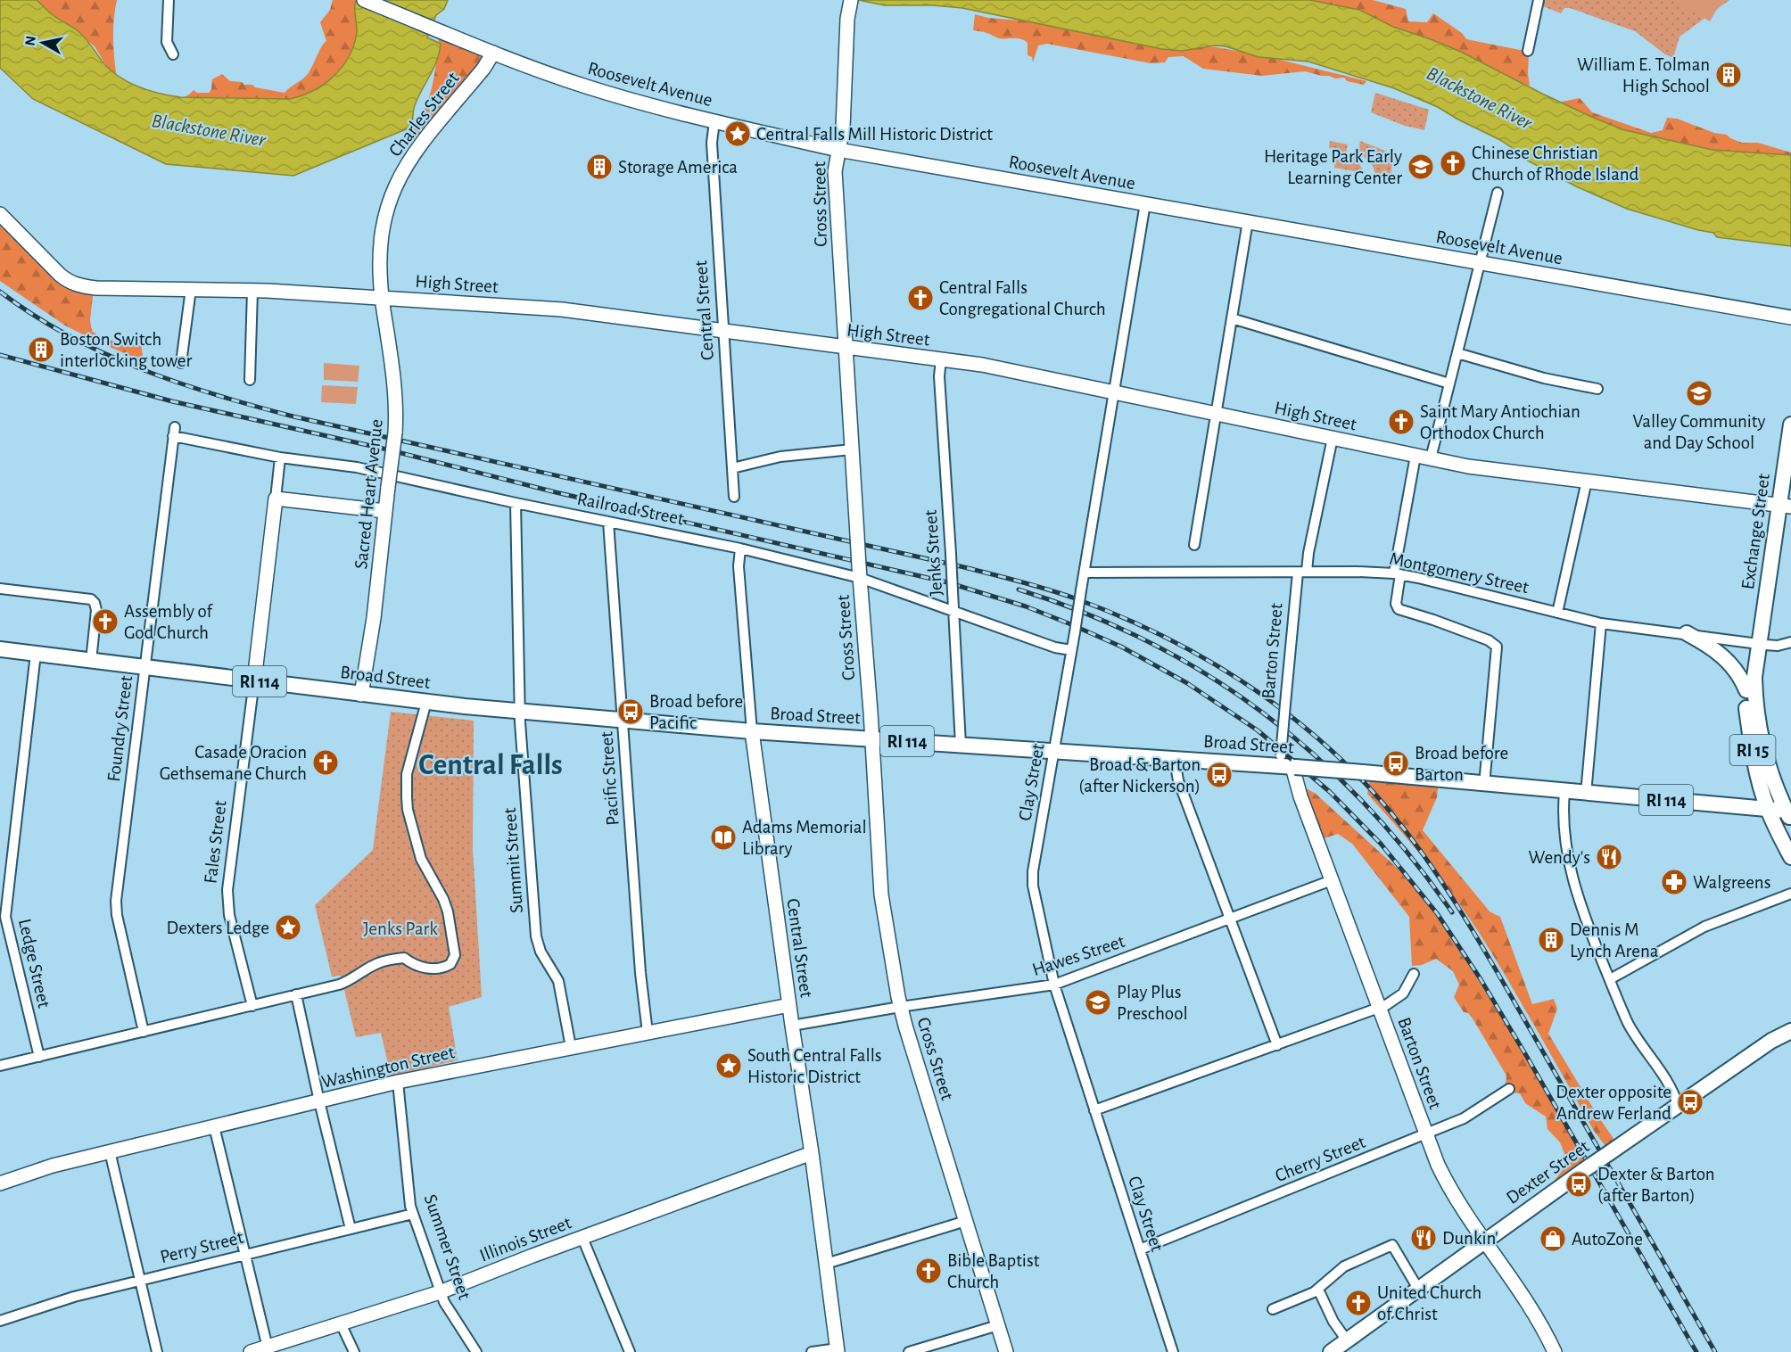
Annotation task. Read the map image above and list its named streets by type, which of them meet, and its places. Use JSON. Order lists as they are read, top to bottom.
{
  "streets": {
    "main road": [
      "Exchange Street",
      "Broad Street",
      "RI 114",
      "RI 15",
      "Dexter Street"
    ],
    "street": [
      "Roosevelt Avenue",
      "Charles Street",
      "Cross Street",
      "High Street",
      "Central Street",
      "Sacred Heart Avenue",
      "Railroad Street",
      "Jenks Street",
      "Montgomery Street",
      "Barton Street",
      "Foundry Street",
      "Pacific Street",
      "Clay Street",
      "Fales Street",
      "Summit Street",
      "Hawes Street",
      "Ledge Street",
      "Washington Street",
      "Cherry Street",
      "Illinois Street",
      "Perry Street",
      "Summer Street"
    ]
  },
  "crossings": [
    ["Roosevelt Avenue", "Charles Street"],
    ["Roosevelt Avenue", "Cross Street"],
    ["Roosevelt Avenue", "Central Street"],
    ["Roosevelt Avenue", "Clay Street"],
    ["Charles Street", "High Street"],
    ["Charles Street", "Sacred Heart Avenue"],
    ["Cross Street", "High Street"],
    ["Cross Street", "Railroad Street"],
    ["Cross Street", "Broad Street"],
    ["Cross Street", "Hawes Street"],
    ["High Street", "Central Street"],
    ["High Street", "Sacred Heart Avenue"],
    ["High Street", "Exchange Street"],
    ["High Street", "Jenks Street"],
    ["High Street", "Barton Street"],
    ["High Street", "Clay Street"],
    ["Central Street", "Railroad Street"],
    ["Central Street", "Broad Street"],
    ["Central Street", "Hawes Street"],
    ["Central Street", "Washington Street"],
    ["Central Street", "Illinois Street"],
    ["Sacred Heart Avenue", "Broad Street"],
    ["Railroad Street", "Jenks Street"],
    ["Railroad Street", "Foundry Street"],
    ["Railroad Street", "Pacific Street"],
    ["Railroad Street", "Clay Street"],
    ["Railroad Street", "Fales Street"],
    ["Railroad Street", "Summit Street"],
    ["Exchange Street", "Montgomery Street"],
    ["Exchange Street", "Broad Street"],
    ["Exchange Street", "RI 15"],
    ["Jenks Street", "Broad Street"],
    ["Montgomery Street", "Barton Street"],
    ["Montgomery Street", "Clay Street"],
    ["Barton Street", "Broad Street"],
    ["Barton Street", "Hawes Street"],
    ["Barton Street", "Cherry Street"],
    ["Barton Street", "Dexter Street"],
    ["Broad Street", "Foundry Street"],
    ["Broad Street", "RI 15"],
    ["Broad Street", "Pacific Street"],
    ["Broad Street", "Clay Street"],
    ["Broad Street", "Fales Street"],
    ["Broad Street", "Summit Street"],
    ["Broad Street", "Ledge Street"],
    ["Pacific Street", "Washington Street"],
    ["Clay Street", "Hawes Street"],
    ["Clay Street", "Cherry Street"],
    ["Summit Street", "Washington Street"],
    ["Washington Street", "Summer Street"],
    ["Illinois Street", "Summer Street"],
    ["Perry Street", "Summer Street"]
  ],
  "districts": ["Central Falls"],
  "water": ["Blackstone River"],
  "parks": ["Jenks Park"],
  "places": {
    "building": [
      "William E. Tolman High School",
      "Storage America",
      "Boston Switch interlocking tower",
      "Dennis M Lynch Arena"
    ],
    "place": ["Central Falls Mill Historic District", "Dexters Ledge", "South Central Falls Historic District"],
    "church": [
      "Chinese Christian Church of Rhode Island",
      "Central Falls Congregational Church",
      "Saint Mary Antiochian Orthodox Church",
      "Assembly of God Church",
      "Casade Oracion Gethsemane Church",
      "Bible Baptist Church",
      "United Church of Christ"
    ],
    "school or university": ["Heritage Park Early Learning Center", "Valley Community and Day School", "Play Plus Preschool"],
    "bus stop": [
      "Broad before Pacific",
      "Broad before Barton",
      "Broad & Barton (after Nickerson)",
      "Dexter opposite Andrew Ferland",
      "Dexter & Barton (after Barton)"
    ],
    "library": ["Adams Memorial Library"],
    "restaurant": ["Wendy's", "Dunkin'"],
    "pharmacy": ["Walgreens"],
    "shop": ["AutoZone"]
  },
  "north": "left"
}
